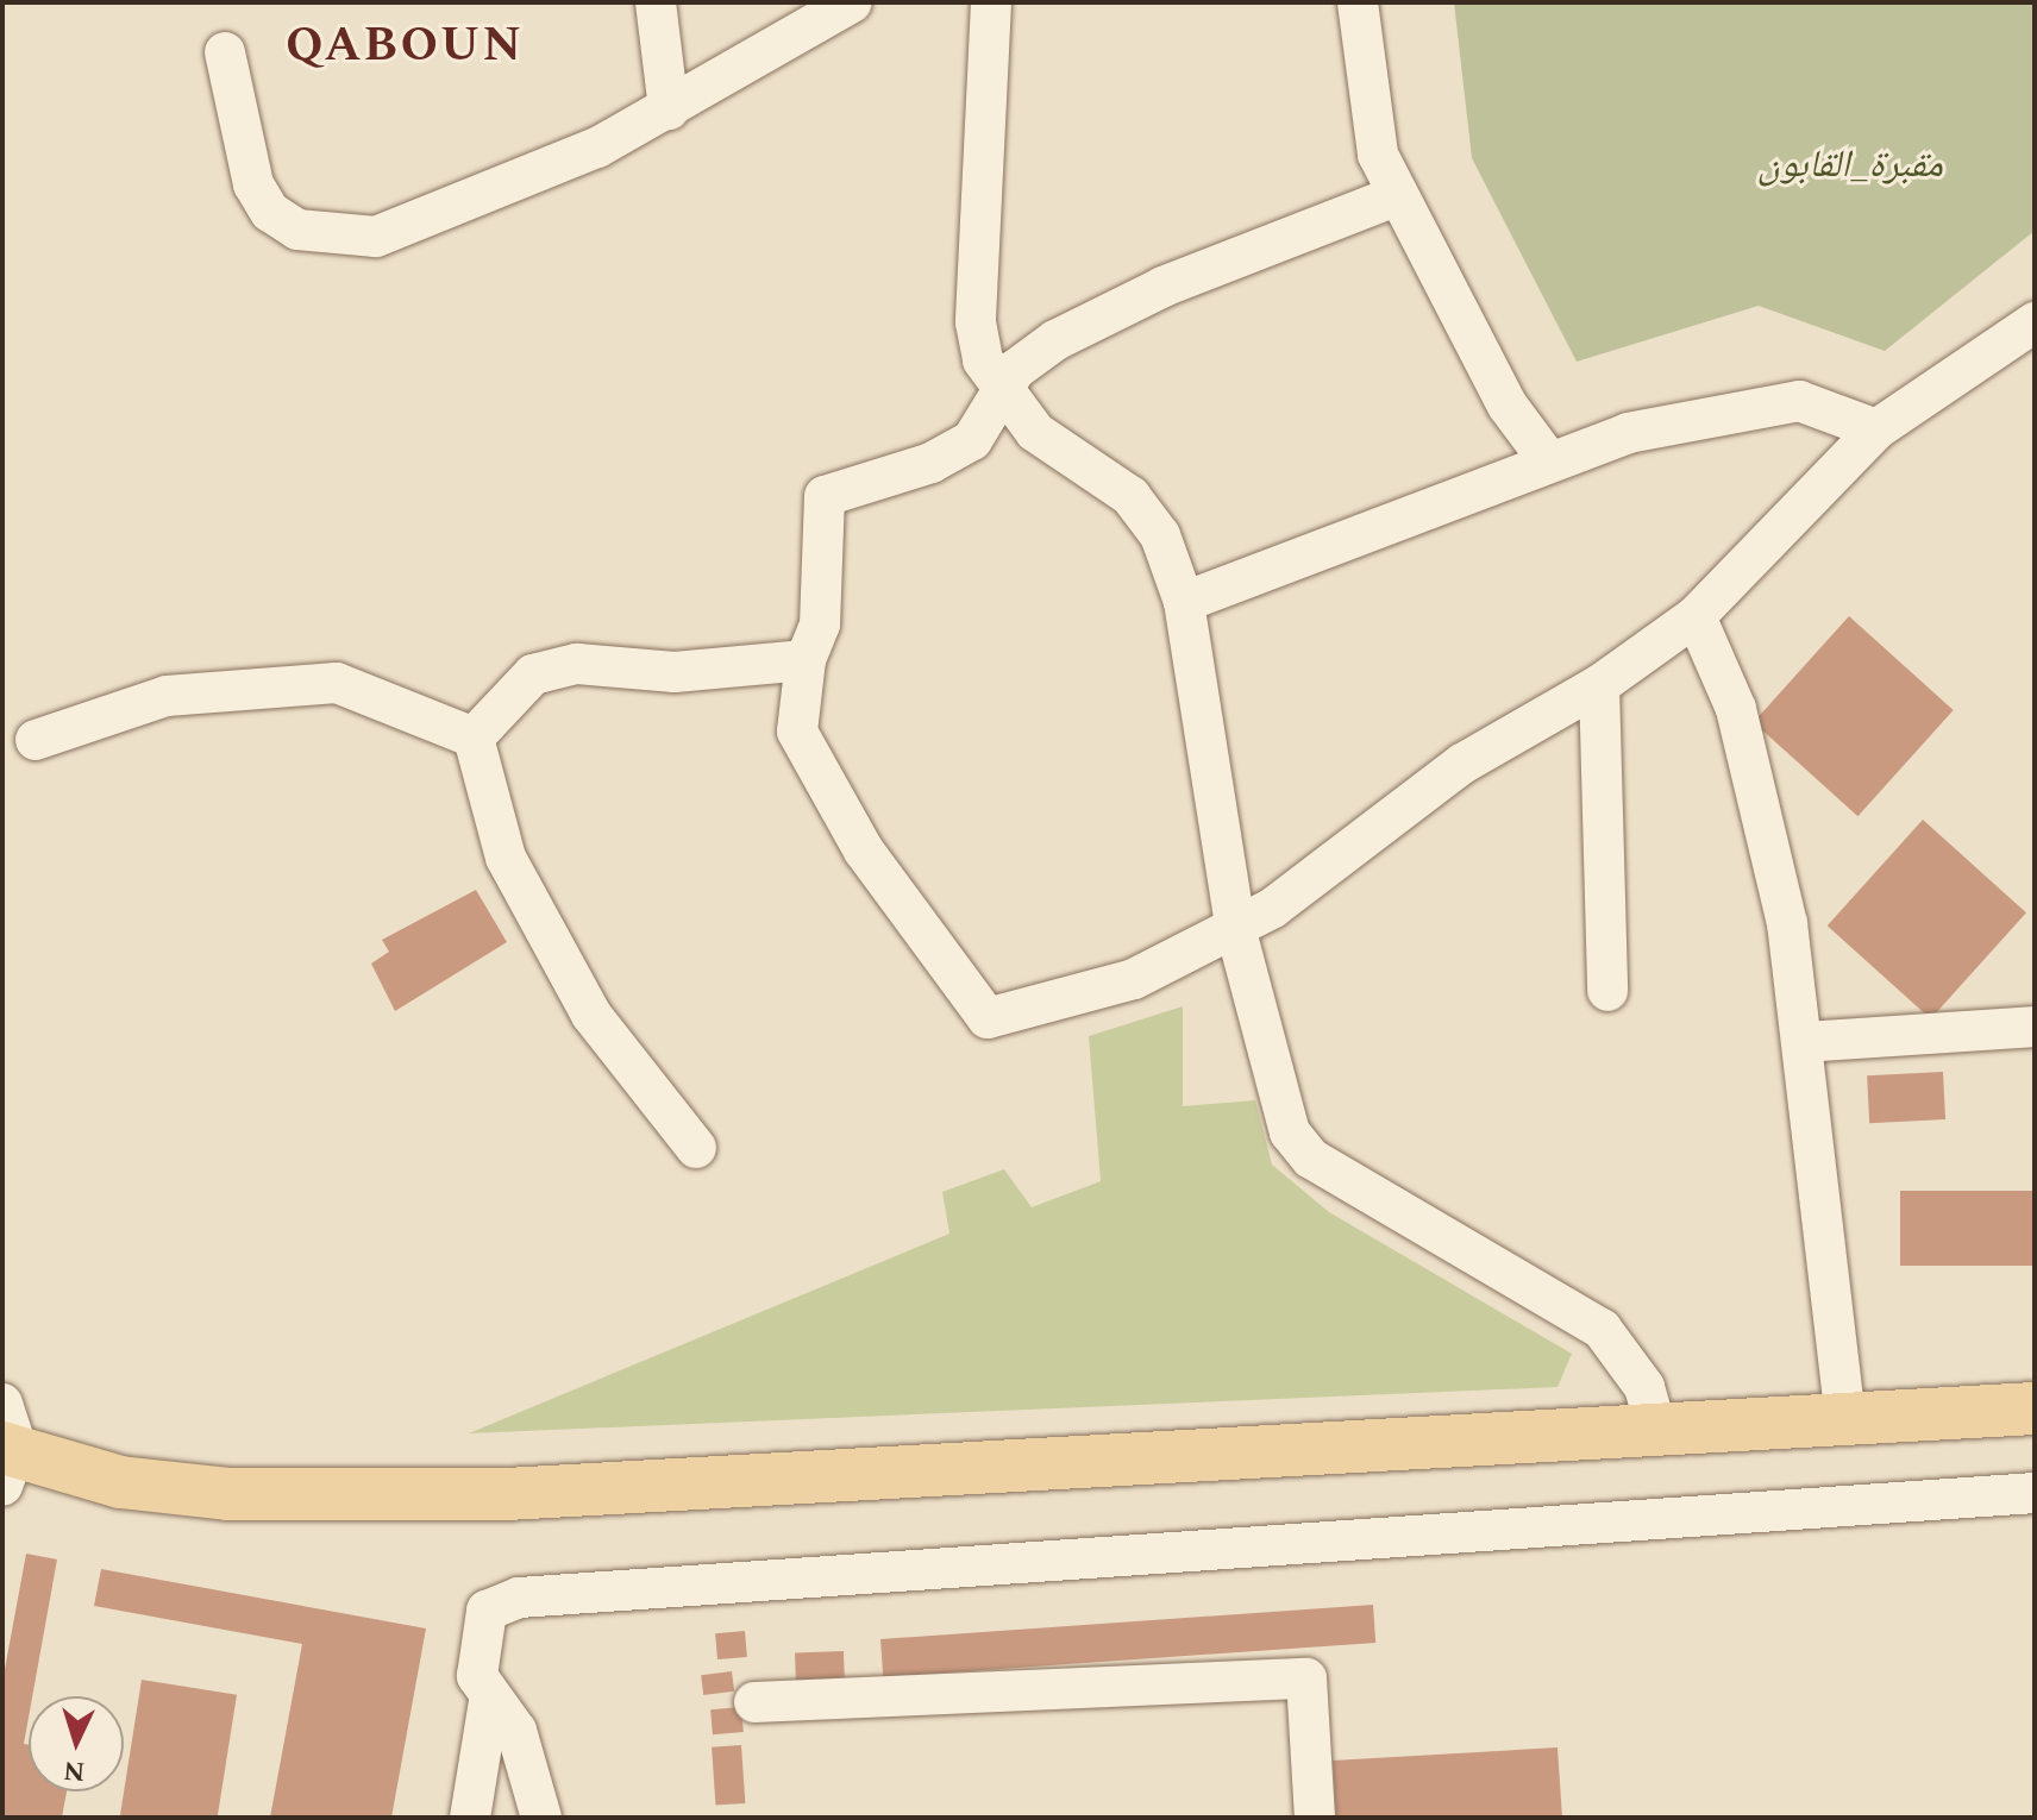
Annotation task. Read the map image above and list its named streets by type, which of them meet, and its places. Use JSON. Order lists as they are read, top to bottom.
{
  "districts": ["QABOUN"],
  "parks": ["مقبرة_القابون"],
  "north": "bottom"
}
